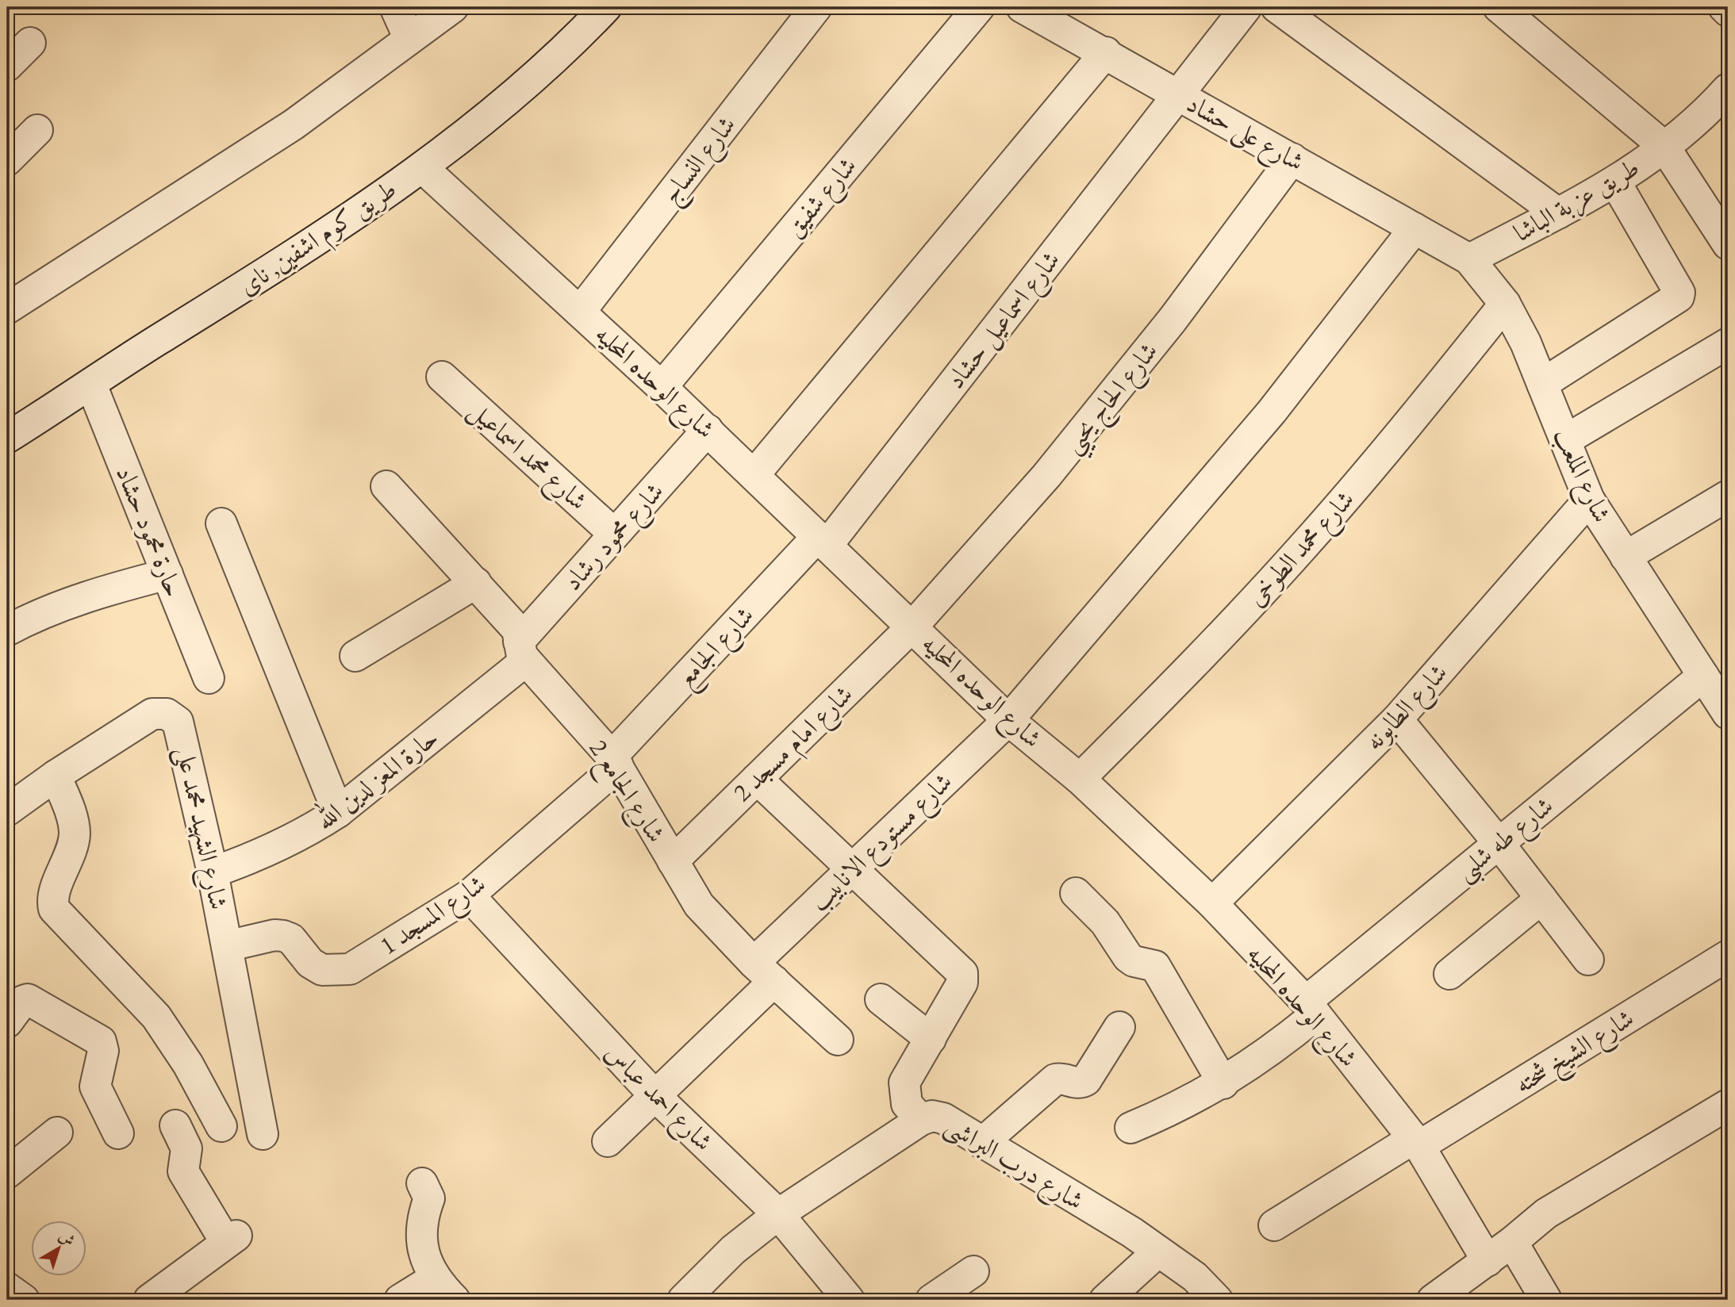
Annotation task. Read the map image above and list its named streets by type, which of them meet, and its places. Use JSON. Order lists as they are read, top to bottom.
{
  "streets": {
    "street": [
      "شارع على حشاد",
      "شارع النساج",
      "شارع شفيق",
      "طريق عزبة الباشا",
      "طريق كوم اشفين, ناى",
      "شارع اسماعيل حشاد",
      "شارع الوحده المحليه",
      "شارع الحاج يحيي",
      "شارع محمد اسماعيل",
      "شارع الملعب",
      "حارة محمود حشاد",
      "شارع محمود رشاد",
      "شارع محمد الطوخى",
      "شارع الجامع",
      "شارع الطابونه",
      "شارع امام مسجد 2",
      "حارة المعز لدين الله",
      "شارع الجامع 2",
      "شارع الشهيد محمد على",
      "شارع طه شلبى",
      "شارع مستودع الانابيب",
      "شارع المسجد 1",
      "شارع الشيخ شحته",
      "شارع احمد عباس",
      "شارع درب البراشى"
    ]
  },
  "crossings": [
    ["شارع على حشاد", "طريق عزبة الباشا"],
    ["شارع على حشاد", "شارع اسماعيل حشاد"],
    ["شارع على حشاد", "شارع الحاج يحيي"],
    ["شارع على حشاد", "شارع الملعب"],
    ["شارع على حشاد", "شارع مستودع الانابيب"],
    ["شارع النساج", "شارع الوحده المحليه"],
    ["شارع شفيق", "شارع الوحده المحليه"],
    ["طريق عزبة الباشا", "شارع الملعب"],
    ["طريق كوم اشفين, ناى", "شارع الوحده المحليه"],
    ["طريق كوم اشفين, ناى", "حارة محمود حشاد"],
    ["شارع اسماعيل حشاد", "شارع الوحده المحليه"],
    ["شارع اسماعيل حشاد", "شارع الجامع"],
    ["شارع الوحده المحليه", "شارع الحاج يحيي"],
    ["شارع الوحده المحليه", "شارع محمود رشاد"],
    ["شارع الوحده المحليه", "شارع محمد الطوخى"],
    ["شارع الوحده المحليه", "شارع الجامع"],
    ["شارع الوحده المحليه", "شارع الطابونه"],
    ["شارع الوحده المحليه", "شارع امام مسجد 2"],
    ["شارع الوحده المحليه", "شارع طه شلبى"],
    ["شارع الوحده المحليه", "شارع مستودع الانابيب"],
    ["شارع الوحده المحليه", "شارع الشيخ شحته"],
    ["شارع الحاج يحيي", "شارع امام مسجد 2"],
    ["شارع محمد اسماعيل", "شارع محمود رشاد"],
    ["شارع الملعب", "شارع محمد الطوخى"],
    ["شارع الملعب", "شارع الطابونه"],
    ["شارع الملعب", "شارع طه شلبى"],
    ["شارع محمود رشاد", "حارة المعز لدين الله"],
    ["شارع محمود رشاد", "شارع الجامع 2"],
    ["شارع الجامع", "شارع الجامع 2"],
    ["شارع الجامع", "شارع المسجد 1"],
    ["شارع امام مسجد 2", "شارع الجامع 2"],
    ["حارة المعز لدين الله", "شارع الجامع 2"],
    ["حارة المعز لدين الله", "شارع الشهيد محمد على"],
    ["شارع الجامع 2", "شارع مستودع الانابيب"],
    ["شارع الجامع 2", "شارع المسجد 1"],
    ["شارع الشهيد محمد على", "شارع المسجد 1"],
    ["شارع المسجد 1", "شارع احمد عباس"],
    ["شارع احمد عباس", "شارع درب البراشى"]
  ],
  "north": "top right"
}
